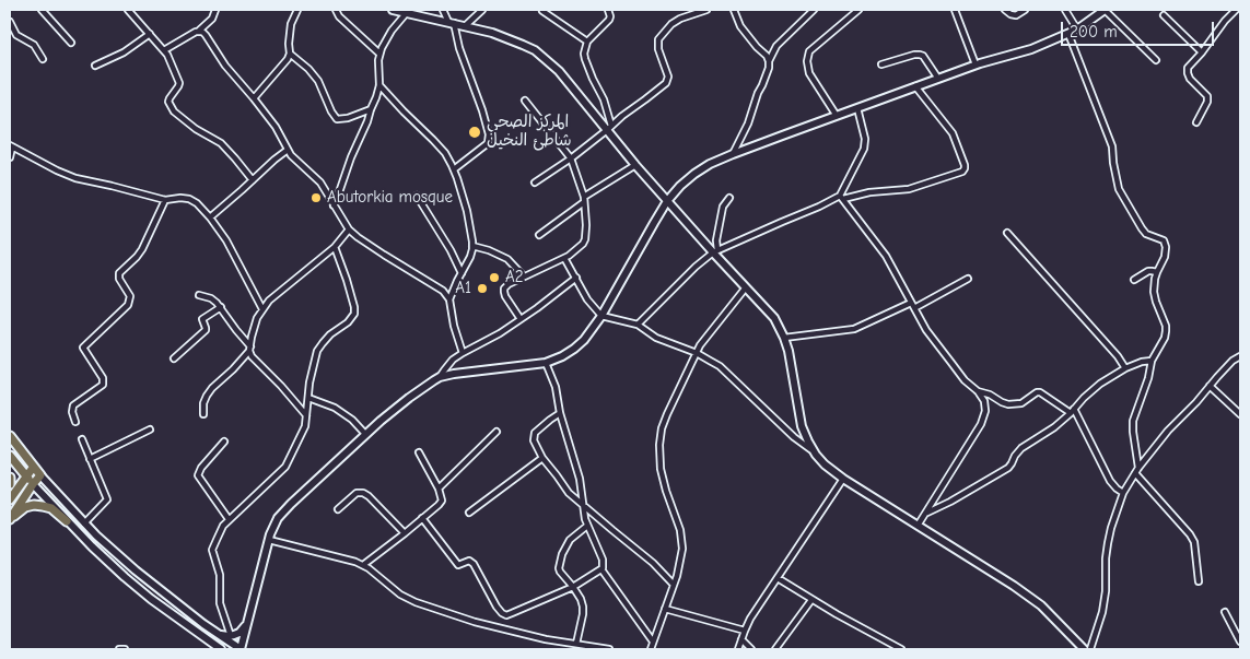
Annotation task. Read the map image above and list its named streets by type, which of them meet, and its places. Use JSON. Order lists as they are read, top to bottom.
{
  "places": [
    "المركز الصحي شاطئ النخيل",
    "Abutorkia mosque",
    "A2",
    "A1"
  ],
  "scale_bar": "200 m"
}
